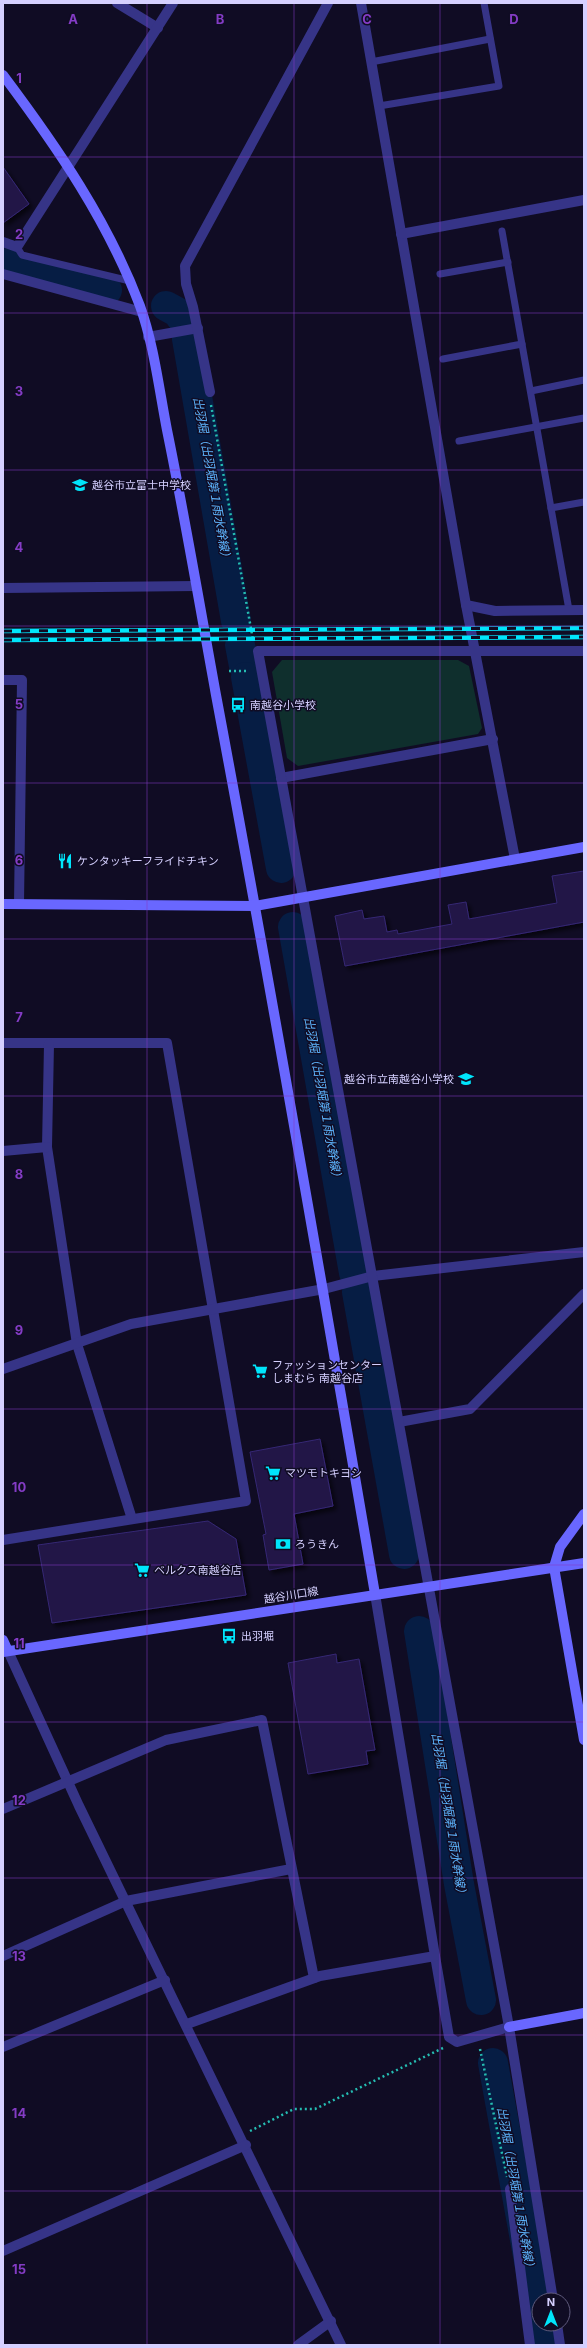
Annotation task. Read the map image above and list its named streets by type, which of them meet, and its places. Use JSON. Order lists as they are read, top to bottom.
{
  "streets": {
    "street": ["越谷川口線"]
  },
  "water": ["出羽堀（出羽堀第１雨水幹線）"],
  "places": {
    "school or university": ["越谷市立富士中学校", "越谷市立南越谷小学校"],
    "bus stop": ["南越谷小学校", "出羽堀"],
    "restaurant": ["ケンタッキーフライドチキン"],
    "supermarket": ["ファッションセンター しまむら 南越谷店", "マツモトキヨシ", "ベルクス南越谷店"],
    "bank": ["ろうきん"]
  },
  "north": "top",
  "grid": {
    "columns": [
      "A",
      "B",
      "C",
      "D"
    ],
    "rows": [
      "1",
      "2",
      "3",
      "4",
      "5",
      "6",
      "7",
      "8",
      "9",
      "10",
      "11",
      "12",
      "13",
      "14",
      "15"
    ]
  }
}
